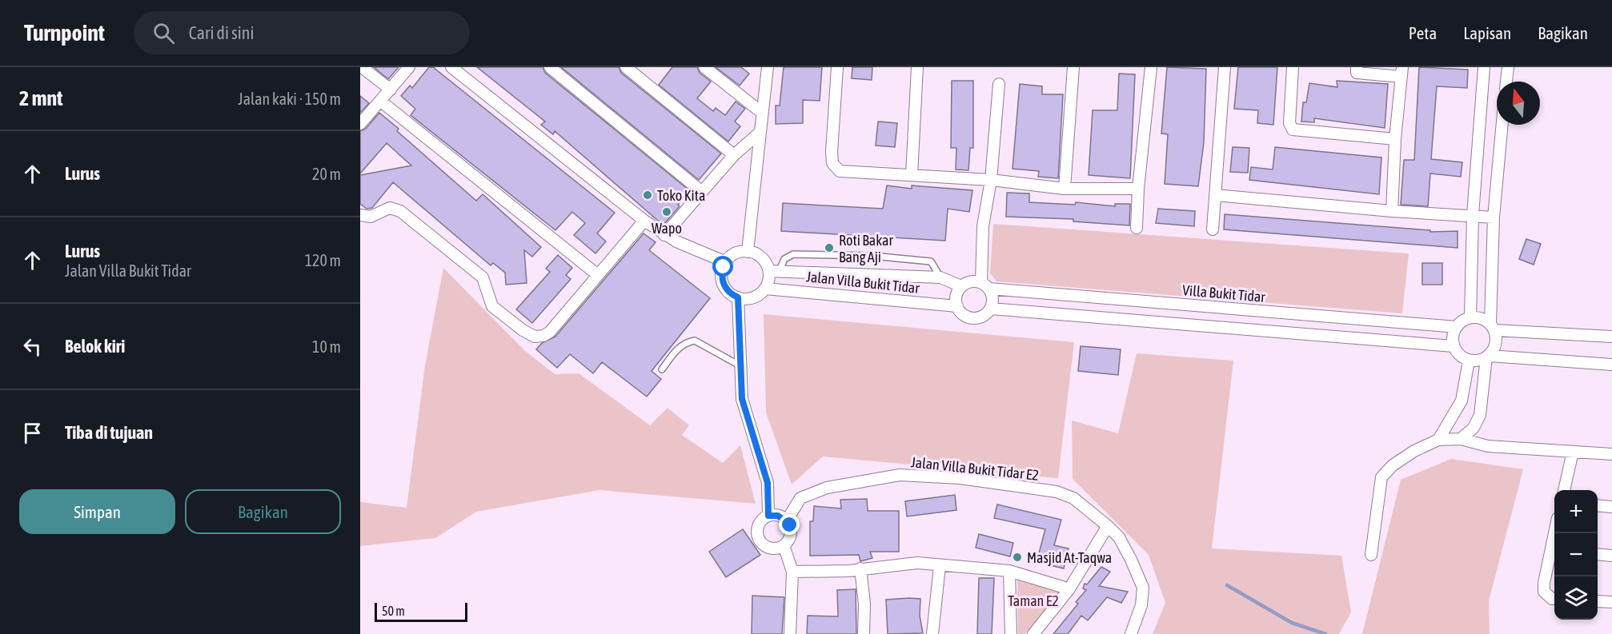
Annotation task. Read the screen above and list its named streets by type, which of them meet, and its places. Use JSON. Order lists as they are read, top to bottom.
{
  "streets": {
    "street": ["Jalan Villa Bukit Tidar", "Villa Bukit Tidar", "Jalan Villa Bukit Tidar E2"]
  },
  "crossings": [
    ["Jalan Villa Bukit Tidar", "Villa Bukit Tidar"]
  ],
  "parks": ["Taman E2"],
  "places": [
    "Toko Kita",
    "Wapo",
    "Roti Bakar Bang Aji",
    "Masjid At-Taqwa"
  ],
  "scale_bar": "50 m",
  "north": "top",
  "page": {
    "header": "Turnpoint",
    "search": "Cari di sini",
    "nav": ["Peta", "Lapisan", "Bagikan"],
    "heading": ["2 mnt", "Jalan kaki · 150 m"],
    "list": [
      ["Lurus", "20 m"],
      ["Lurus", "Jalan Villa Bukit Tidar", "120 m"],
      ["Belok kiri", "10 m"],
      "Tiba di tujuan"
    ],
    "buttons": ["Simpan", "Bagikan"],
    "map_buttons": ["+", "−"],
    "scale": "50 m"
  }
}
